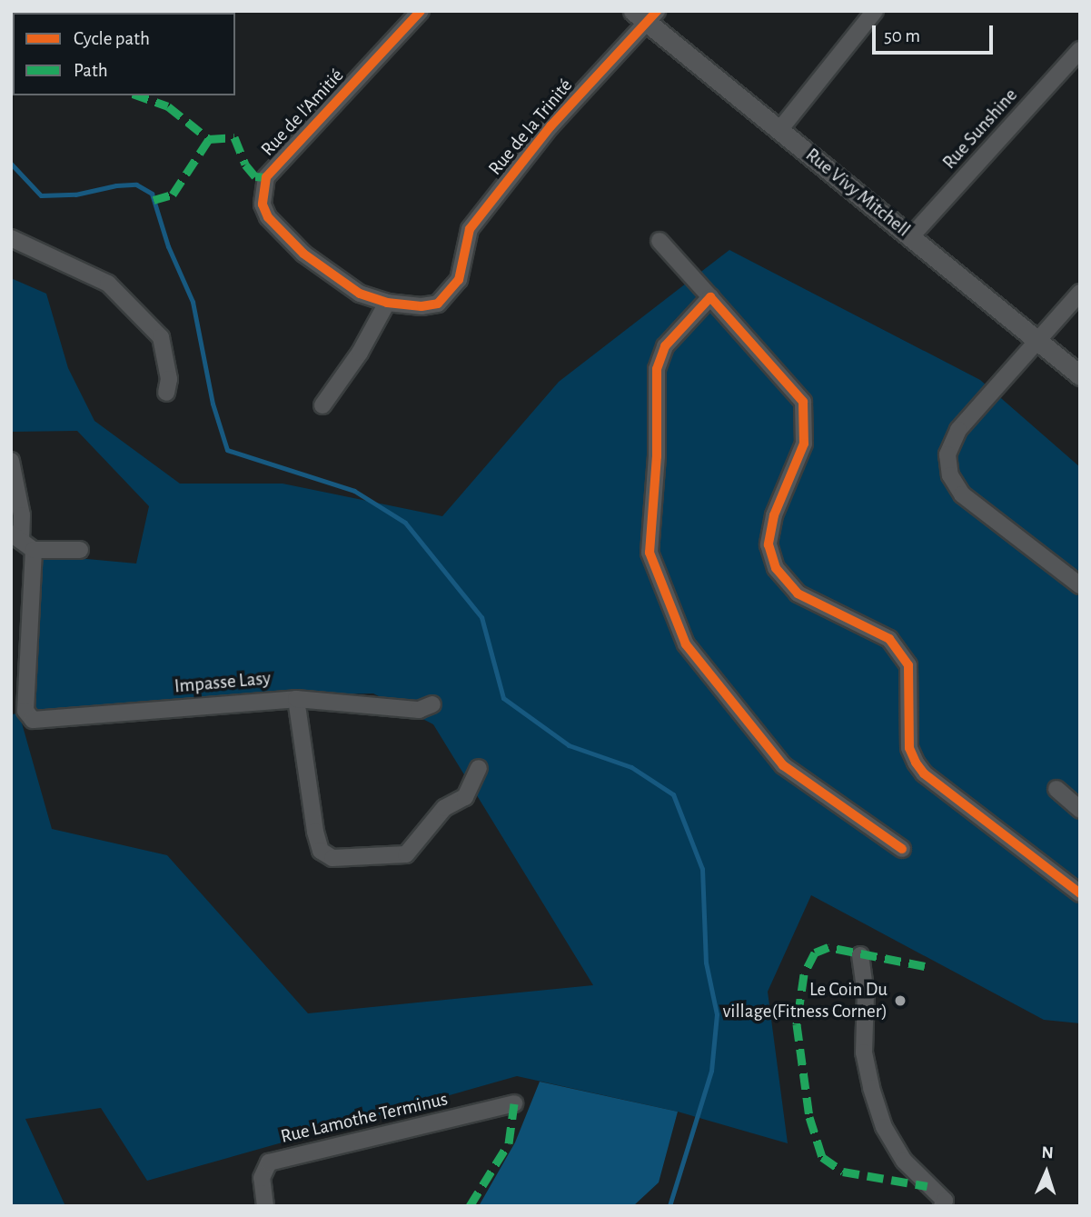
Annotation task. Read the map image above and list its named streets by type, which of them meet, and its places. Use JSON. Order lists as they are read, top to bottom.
{
  "streets": {
    "street": [
      "Rue de l'Amitié",
      "Rue de la Trinité",
      "Rue Sunshine",
      "Rue Vivy Mitchell",
      "Impasse Lasy",
      "Rue Lamothe Terminus"
    ]
  },
  "crossings": [
    ["Rue de l'Amitié", "Rue de la Trinité"],
    ["Rue de la Trinité", "Rue Vivy Mitchell"],
    ["Rue Sunshine", "Rue Vivy Mitchell"]
  ],
  "places": ["Le Coin Du village(Fitness Corner)"],
  "legend": ["Cycle path", "Path"],
  "scale_bar": "50 m",
  "north": "top"
}
